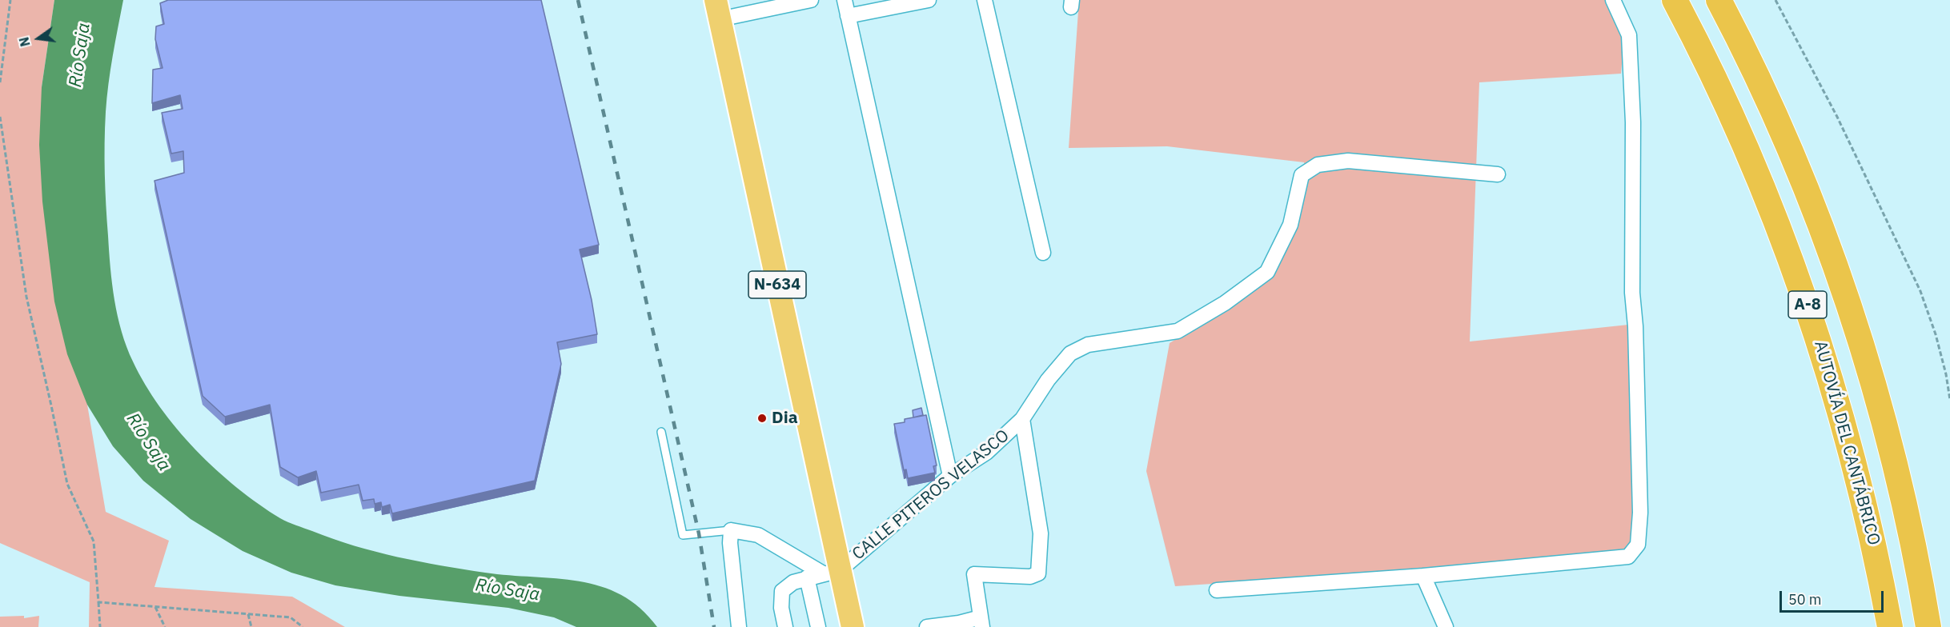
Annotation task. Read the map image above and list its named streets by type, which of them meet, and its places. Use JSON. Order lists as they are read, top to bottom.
{
  "streets": {
    "highway": ["N-634", "A-8", "AUTOVÍA DEL CANTÁBRICO"],
    "street": ["CALLE PITEROS VELASCO"]
  },
  "crossings": [
    ["N-634", "CALLE PITEROS VELASCO"]
  ],
  "water": ["Río Saja"],
  "places": ["Dia"],
  "scale_bar": "50 m",
  "north": "left"
}
